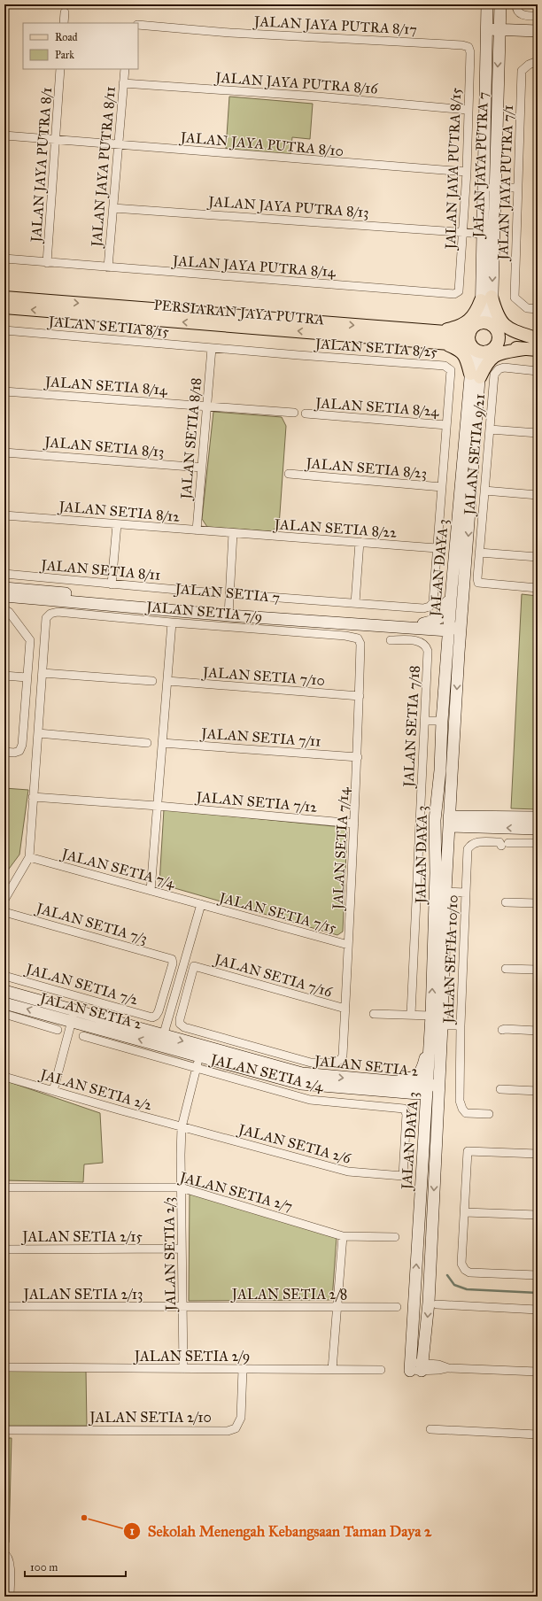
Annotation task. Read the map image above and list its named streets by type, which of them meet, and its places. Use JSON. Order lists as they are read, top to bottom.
{
  "streets": {
    "main road": ["PERSIARAN JAYA PUTRA"],
    "street": [
      "JALAN JAYA PUTRA 8/17",
      "JALAN JAYA PUTRA 8/16",
      "JALAN JAYA PUTRA 8/10",
      "JALAN JAYA PUTRA 8/1",
      "JALAN JAYA PUTRA 7",
      "JALAN JAYA PUTRA 8/11",
      "JALAN JAYA PUTRA 8/15",
      "JALAN JAYA PUTRA 7/1",
      "JALAN JAYA PUTRA 8/13",
      "JALAN JAYA PUTRA 8/14",
      "JALAN SETIA 8/15",
      "JALAN SETIA 8/25",
      "JALAN SETIA 8/14",
      "JALAN SETIA 8/24",
      "JALAN SETIA 8/18",
      "JALAN SETIA 8/13",
      "JALAN SETIA 9/21",
      "JALAN SETIA 8/23",
      "JALAN SETIA 8/12",
      "JALAN SETIA 8/22",
      "JALAN DAYA 3",
      "JALAN SETIA 8/11",
      "JALAN SETIA 7",
      "JALAN SETIA 7/9",
      "JALAN SETIA 7/10",
      "JALAN SETIA 7/18",
      "JALAN SETIA 7/11",
      "JALAN SETIA 7/12",
      "JALAN SETIA 7/14",
      "JALAN SETIA 7/4",
      "JALAN SETIA 7/15",
      "JALAN SETIA 7/3",
      "JALAN SETIA 10/10",
      "JALAN SETIA 7/16",
      "JALAN SETIA 7/2",
      "JALAN SETIA 2",
      "JALAN SETIA 2/4",
      "JALAN SETIA 2/2",
      "JALAN SETIA 2/6",
      "JALAN SETIA 2/7",
      "JALAN SETIA 2/15",
      "JALAN SETIA 2/3",
      "JALAN SETIA 2/13",
      "JALAN SETIA 2/8",
      "JALAN SETIA 2/9",
      "JALAN SETIA 2/10"
    ]
  },
  "crossings": [
    ["JALAN JAYA PUTRA 8/17", "JALAN JAYA PUTRA 8/15"],
    ["JALAN JAYA PUTRA 8/16", "JALAN JAYA PUTRA 8/11"],
    ["JALAN JAYA PUTRA 8/16", "JALAN JAYA PUTRA 8/15"],
    ["JALAN JAYA PUTRA 8/10", "JALAN JAYA PUTRA 8/1"],
    ["JALAN JAYA PUTRA 8/10", "JALAN JAYA PUTRA 8/11"],
    ["JALAN JAYA PUTRA 8/10", "JALAN JAYA PUTRA 8/15"],
    ["JALAN JAYA PUTRA 8/1", "JALAN JAYA PUTRA 8/14"],
    ["JALAN JAYA PUTRA 7", "PERSIARAN JAYA PUTRA"],
    ["JALAN JAYA PUTRA 7", "JALAN DAYA 3"],
    ["JALAN JAYA PUTRA 8/11", "JALAN JAYA PUTRA 8/13"],
    ["JALAN JAYA PUTRA 8/11", "JALAN JAYA PUTRA 8/14"],
    ["JALAN JAYA PUTRA 8/15", "JALAN JAYA PUTRA 8/13"],
    ["JALAN JAYA PUTRA 8/15", "JALAN JAYA PUTRA 8/14"],
    ["PERSIARAN JAYA PUTRA", "JALAN DAYA 3"],
    ["JALAN SETIA 8/15", "JALAN SETIA 8/25"],
    ["JALAN SETIA 8/15", "JALAN SETIA 8/18"],
    ["JALAN SETIA 8/25", "JALAN SETIA 8/24"],
    ["JALAN SETIA 8/14", "JALAN SETIA 8/18"],
    ["JALAN SETIA 8/18", "JALAN SETIA 8/13"],
    ["JALAN SETIA 8/18", "JALAN SETIA 8/12"],
    ["JALAN SETIA 8/12", "JALAN SETIA 8/22"],
    ["JALAN DAYA 3", "JALAN SETIA 7"],
    ["JALAN DAYA 3", "JALAN SETIA 2"],
    ["JALAN SETIA 7/9", "JALAN SETIA 7/14"],
    ["JALAN SETIA 7/10", "JALAN SETIA 7/14"],
    ["JALAN SETIA 7/11", "JALAN SETIA 7/14"],
    ["JALAN SETIA 7/12", "JALAN SETIA 7/14"],
    ["JALAN SETIA 7/14", "JALAN SETIA 7/15"],
    ["JALAN SETIA 7/14", "JALAN SETIA 7/16"],
    ["JALAN SETIA 7/4", "JALAN SETIA 7/15"],
    ["JALAN SETIA 7/3", "JALAN SETIA 7/2"],
    ["JALAN SETIA 2", "JALAN SETIA 2/3"],
    ["JALAN SETIA 2/4", "JALAN SETIA 2/6"],
    ["JALAN SETIA 2/4", "JALAN SETIA 2/3"],
    ["JALAN SETIA 2/2", "JALAN SETIA 2/6"],
    ["JALAN SETIA 2/2", "JALAN SETIA 2/3"],
    ["JALAN SETIA 2/6", "JALAN SETIA 2/3"],
    ["JALAN SETIA 2/7", "JALAN SETIA 2/3"],
    ["JALAN SETIA 2/15", "JALAN SETIA 2/3"],
    ["JALAN SETIA 2/3", "JALAN SETIA 2/13"],
    ["JALAN SETIA 2/3", "JALAN SETIA 2/8"],
    ["JALAN SETIA 2/3", "JALAN SETIA 2/9"],
    ["JALAN SETIA 2/13", "JALAN SETIA 2/8"],
    ["JALAN SETIA 2/9", "JALAN SETIA 2/10"]
  ],
  "places": ["Sekolah Menengah Kebangsaan Taman Daya 2"],
  "legend": ["Road", "Park"],
  "scale_bar": "100 m"
}
